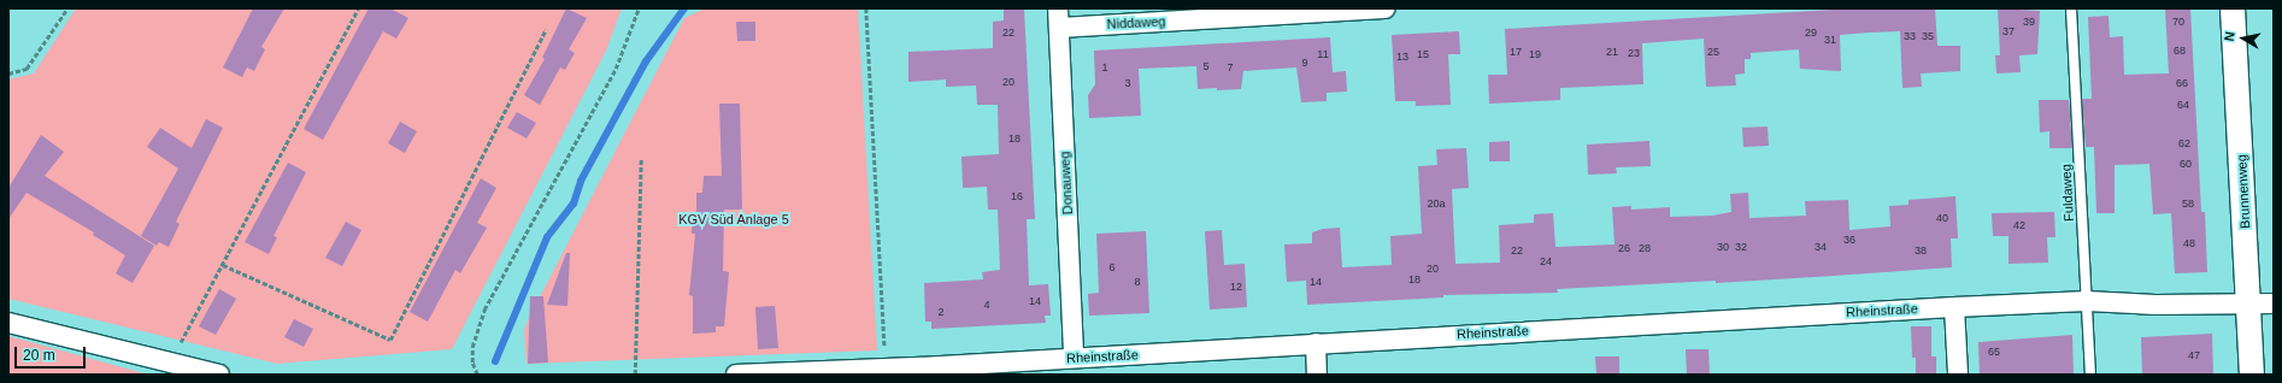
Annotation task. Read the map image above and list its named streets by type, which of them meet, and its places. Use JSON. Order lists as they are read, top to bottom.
{
  "streets": {
    "street": [
      "Niddaweg",
      "Donauweg",
      "Brunnenweg",
      "Rheinstraße"
    ],
    "lane": ["Fuldaweg"]
  },
  "crossings": [
    ["Niddaweg", "Donauweg"],
    ["Donauweg", "Rheinstraße"],
    ["Brunnenweg", "Rheinstraße"],
    ["Fuldaweg", "Rheinstraße"]
  ],
  "parks": ["KGV Süd Anlage 5"],
  "house_numbers": [
    "39",
    "70",
    "37",
    "22",
    "29",
    "33",
    "35",
    "31",
    "68",
    "17",
    "21",
    "25",
    "23",
    "11",
    "15",
    "19",
    "13",
    "9",
    "5",
    "1",
    "7",
    "20",
    "3",
    "66",
    "64",
    "18",
    "62",
    "60",
    "16",
    "20a",
    "58",
    "40",
    "42",
    "36",
    "48",
    "30",
    "32",
    "34",
    "26",
    "28",
    "22",
    "38",
    "24",
    "6",
    "20",
    "18",
    "8",
    "14",
    "12",
    "14",
    "4",
    "2",
    "65",
    "47"
  ],
  "scale_bar": "20 m",
  "north": "left"
}
